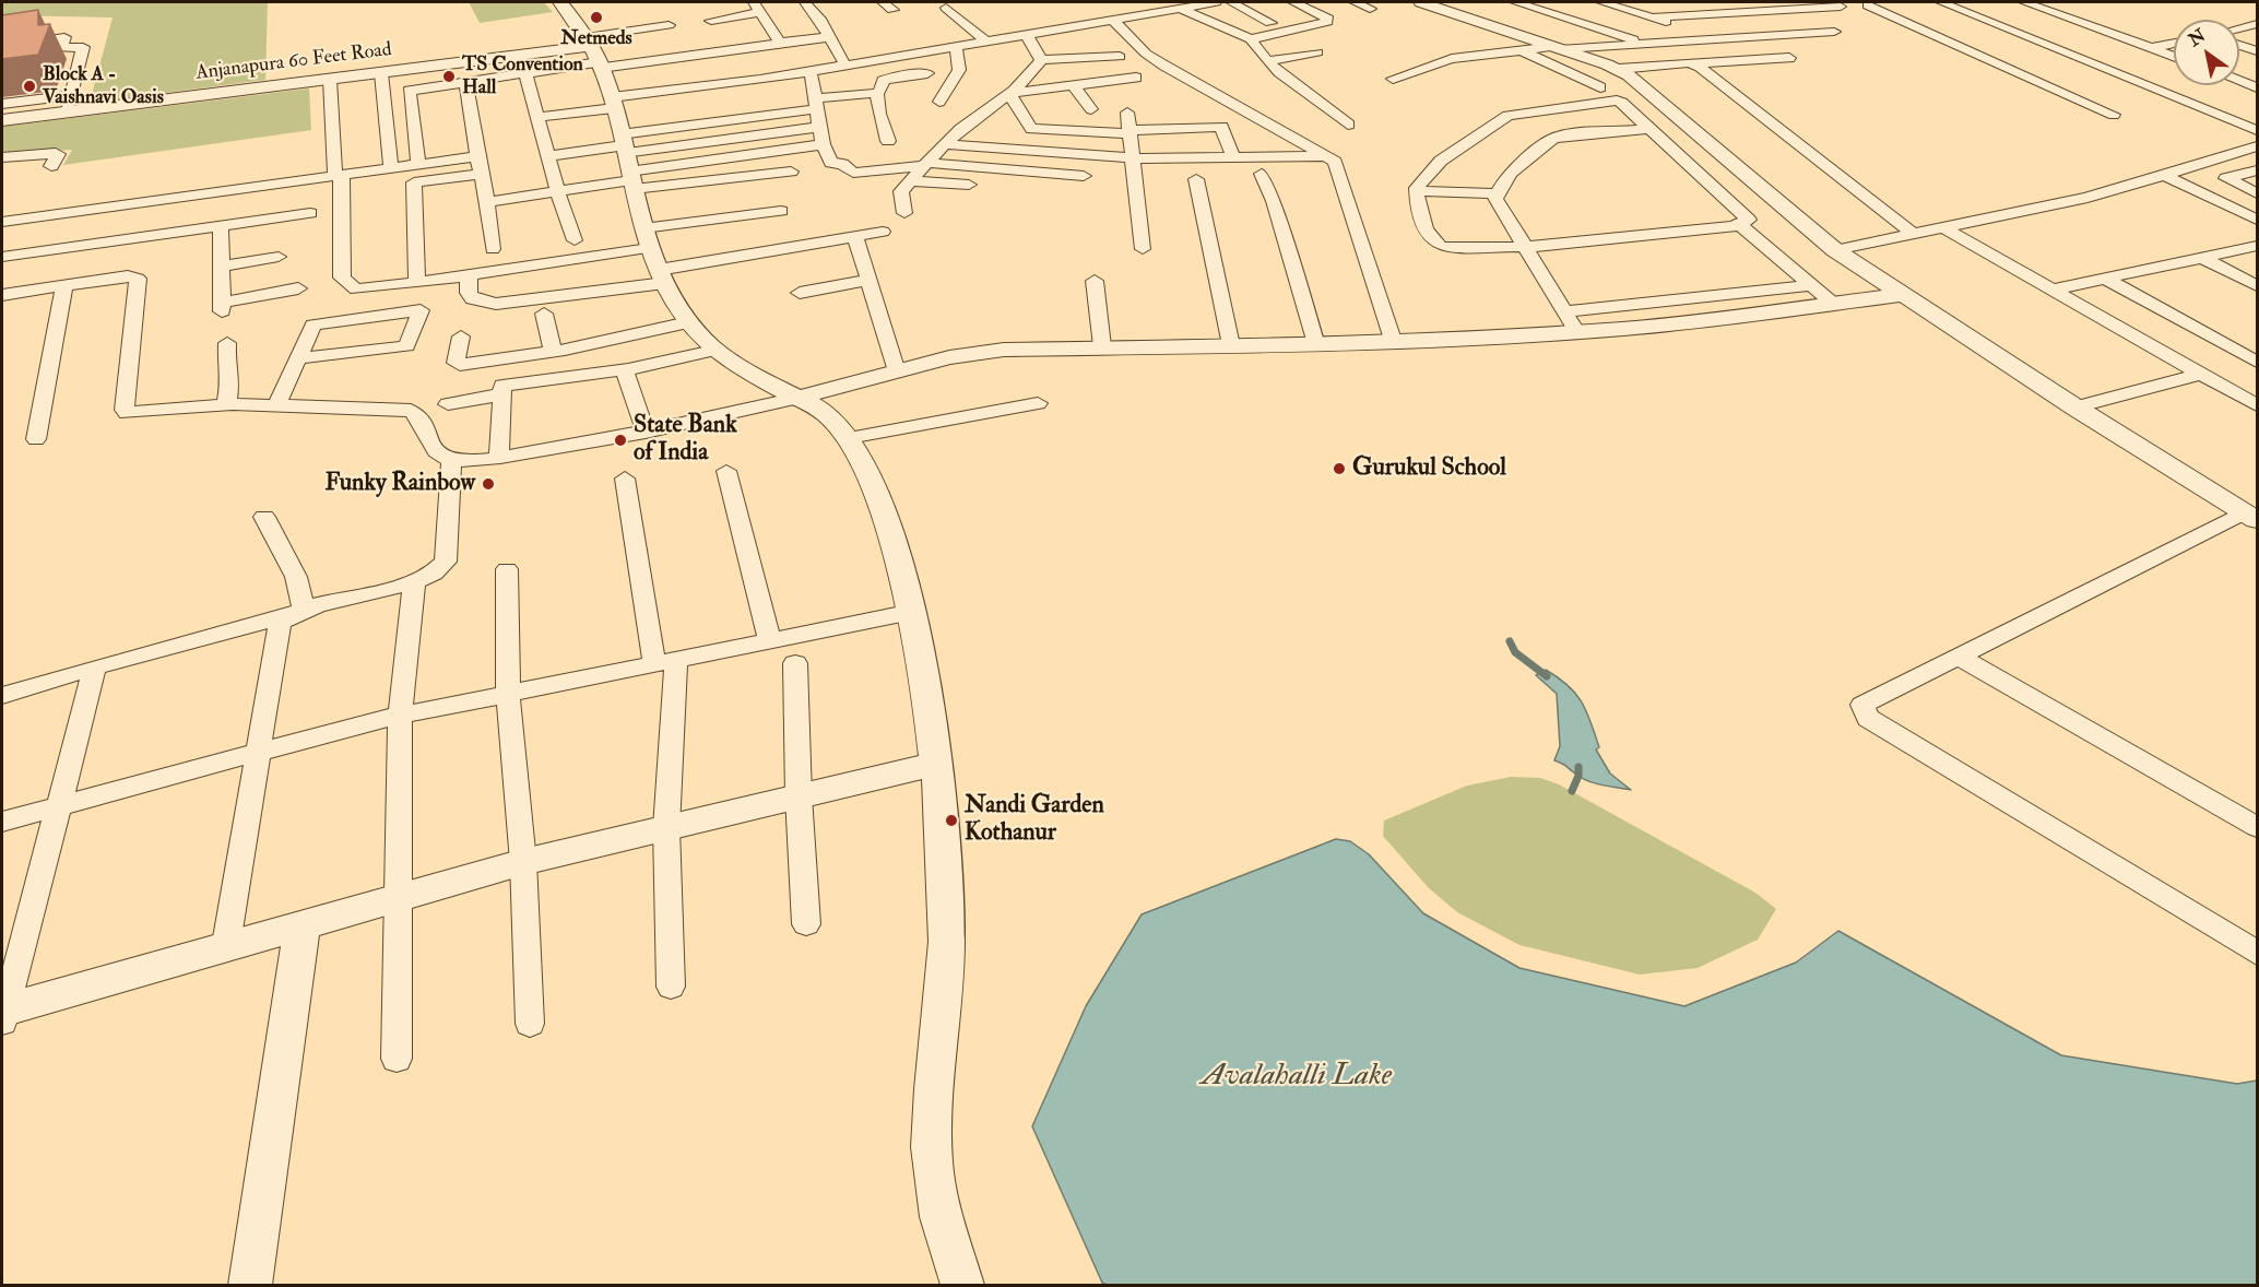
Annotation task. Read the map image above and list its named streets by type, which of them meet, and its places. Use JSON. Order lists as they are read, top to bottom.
{
  "streets": {
    "street": ["Anjanapura 60 Feet Road"]
  },
  "water": ["Avalahalli Lake"],
  "places": [
    "Netmeds",
    "TS Convention Hall",
    "Block A - Vaishnavi Oasis",
    "State Bank of India",
    "Gurukul School",
    "Funky Rainbow",
    "Nandi Garden Kothanur"
  ],
  "north": "top left"
}
